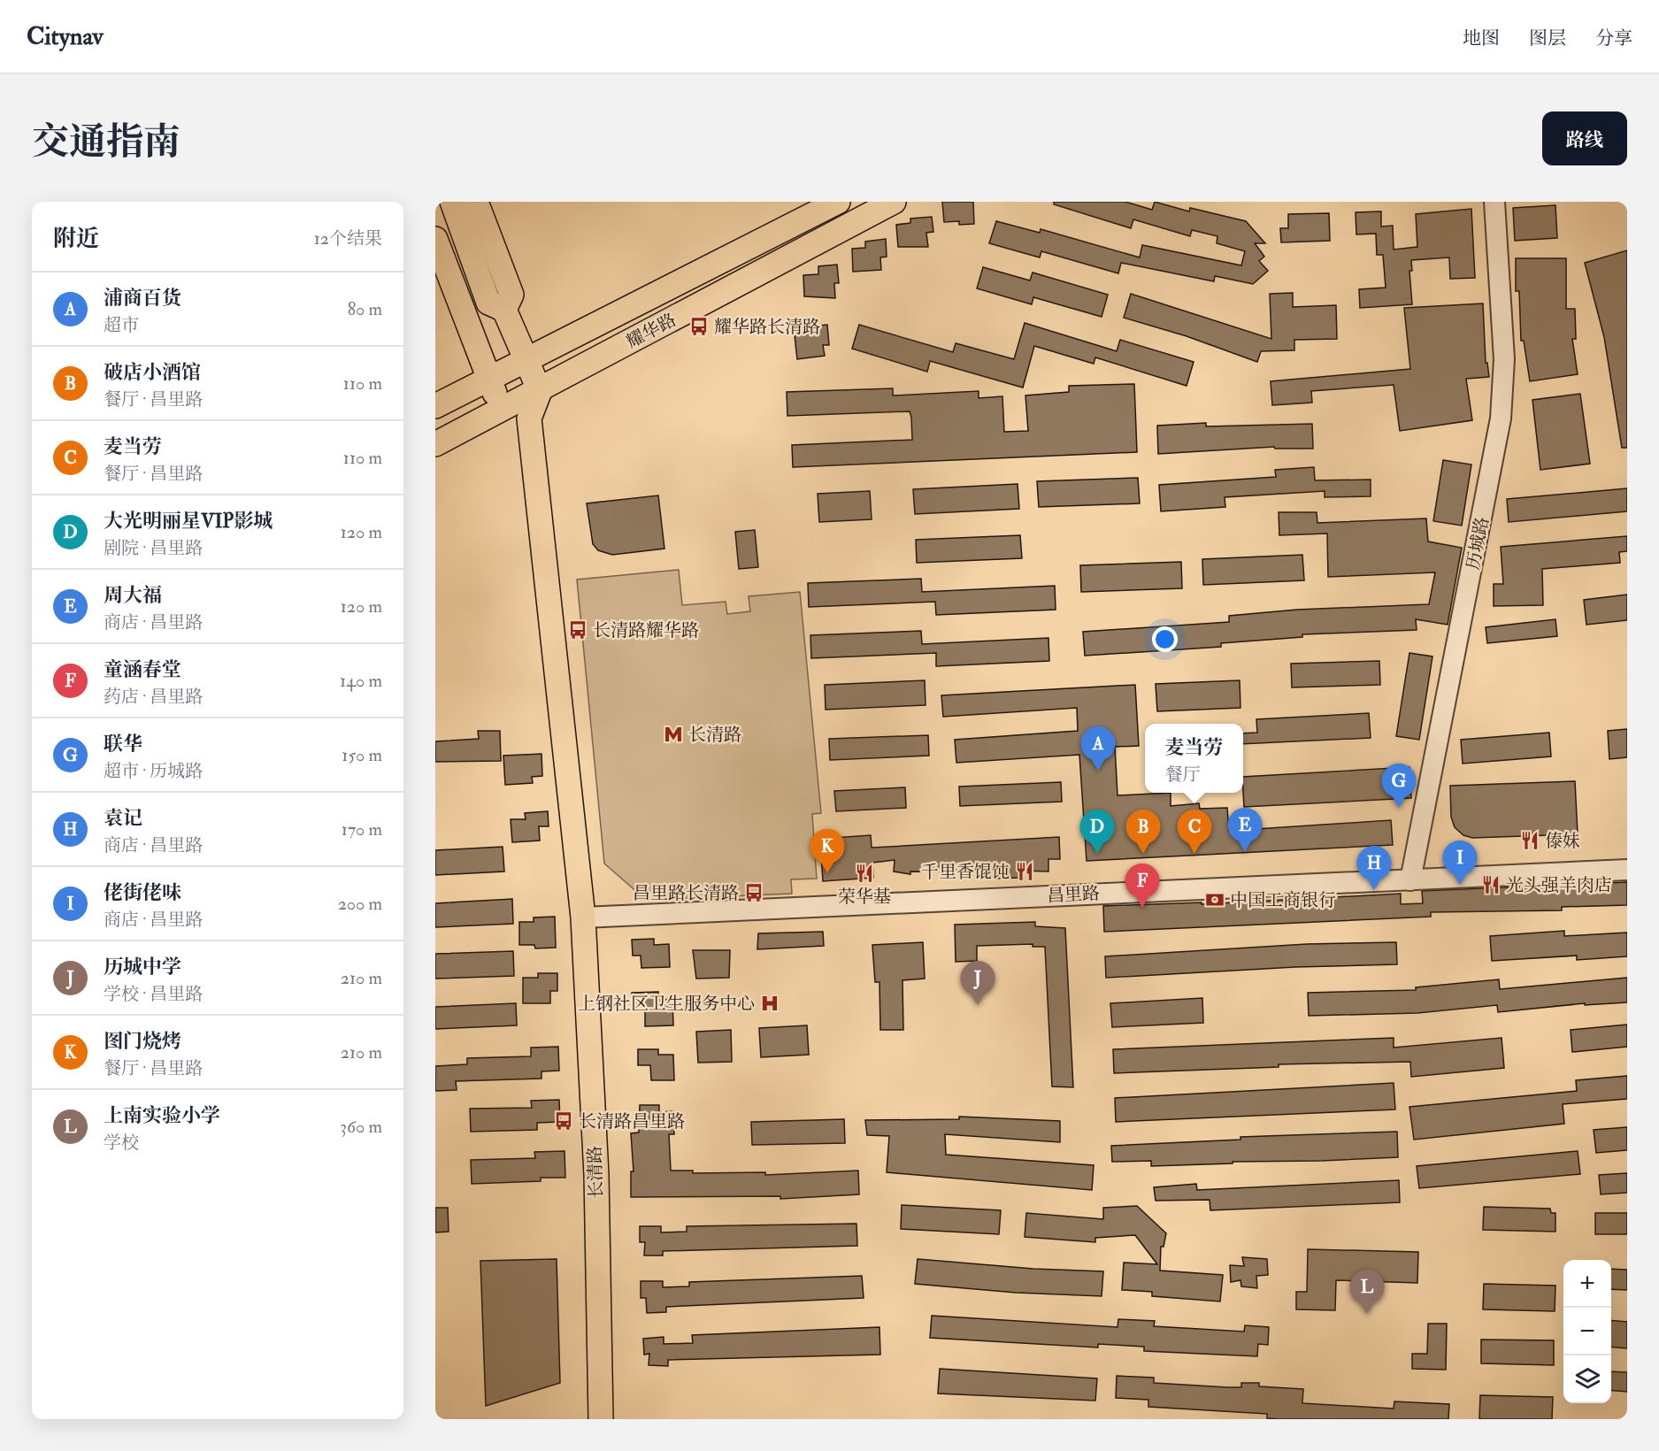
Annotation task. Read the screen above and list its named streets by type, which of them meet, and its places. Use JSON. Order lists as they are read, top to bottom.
{
  "streets": {
    "main road": ["耀华路", "长清路"],
    "street": ["历城路", "昌里路"]
  },
  "crossings": [
    ["耀华路", "长清路"],
    ["历城路", "昌里路"],
    ["昌里路", "长清路"]
  ],
  "places": {
    "bus stop": [
      "耀华路长清路",
      "长清路耀华路",
      "昌里路长清路",
      "长清路昌里路"
    ],
    "metro station": ["长清路"],
    "restaurant": [
      "傣妹",
      "千里香馄饨",
      "荣华基",
      "光头强羊肉店"
    ],
    "bank": ["中国工商银行"],
    "hospital": ["上钢社区卫生服务中心"]
  },
  "page": {
    "header": "Citynav",
    "nav": ["地图", "图层", "分享"],
    "title": "交通指南",
    "buttons": "路线",
    "heading": ["附近", "12个结果"],
    "list": [
      {
        "mark": "A",
        "name": "浦商百货",
        "note": "超市",
        "value": "80 m"
      },
      {
        "mark": "B",
        "name": "破店小酒馆",
        "note": "餐厅 · 昌里路",
        "value": "110 m"
      },
      {
        "mark": "C",
        "name": "麦当劳",
        "note": "餐厅 · 昌里路",
        "value": "110 m"
      },
      {
        "mark": "D",
        "name": "大光明丽星VIP影城",
        "note": "剧院 · 昌里路",
        "value": "120 m"
      },
      {
        "mark": "E",
        "name": "周大福",
        "note": "商店 · 昌里路",
        "value": "120 m"
      },
      {
        "mark": "F",
        "name": "童涵春堂",
        "note": "药店 · 昌里路",
        "value": "140 m"
      },
      {
        "mark": "G",
        "name": "联华",
        "note": "超市 · 历城路",
        "value": "150 m"
      },
      {
        "mark": "H",
        "name": "袁记",
        "note": "商店 · 昌里路",
        "value": "170 m"
      },
      {
        "mark": "I",
        "name": "佬街佬味",
        "note": "商店 · 昌里路",
        "value": "200 m"
      },
      {
        "mark": "J",
        "name": "历城中学",
        "note": "学校 · 昌里路",
        "value": "210 m"
      },
      {
        "mark": "K",
        "name": "图门烧烤",
        "note": "餐厅 · 昌里路",
        "value": "210 m"
      },
      {
        "mark": "L",
        "name": "上南实验小学",
        "note": "学校",
        "value": "360 m"
      }
    ],
    "popup": ["麦当劳", "餐厅"],
    "pins": [
      "A",
      "G",
      "E",
      "B",
      "C",
      "D",
      "K",
      "I",
      "H",
      "F",
      "J",
      "L"
    ],
    "map_buttons": ["+", "−"]
  }
}
